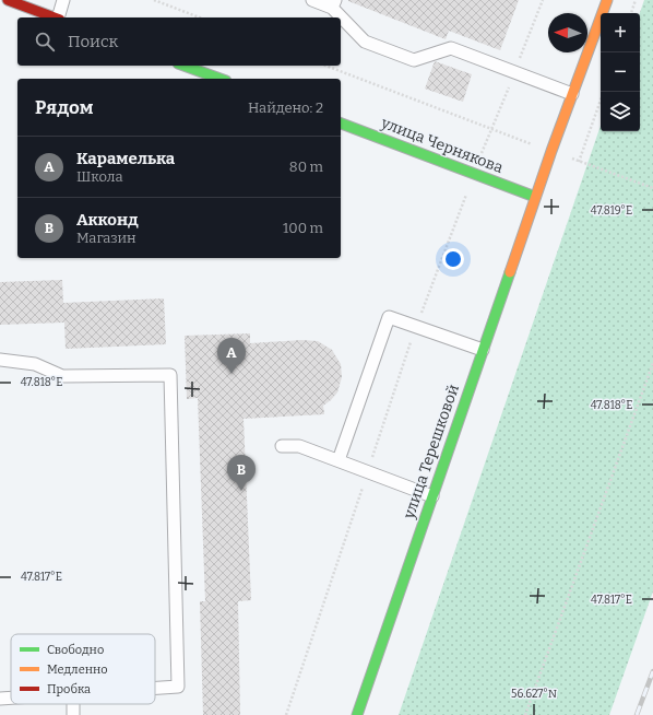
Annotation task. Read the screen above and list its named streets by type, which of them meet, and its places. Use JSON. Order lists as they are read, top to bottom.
{
  "streets": {
    "main road": ["улица Чернякова", "улица Терешковой"]
  },
  "crossings": [
    ["улица Чернякова", "улица Терешковой"]
  ],
  "legend": ["Свободно", "Медленно", "Пробка"],
  "north": "left",
  "page": {
    "map_buttons": ["+", "−"],
    "search": "Поиск",
    "heading": ["Рядом", "Найдено: 2"],
    "list": [
      {
        "mark": "A",
        "name": "Карамелька",
        "note": "Школа",
        "value": "80 m"
      },
      {
        "mark": "B",
        "name": "Акконд",
        "note": "Магазин",
        "value": "100 m"
      }
    ],
    "pins": ["A", "B"]
  },
  "coordinates": [
    "47.819°E",
    "47.818°E",
    "47.817°E",
    "56.627°N"
  ]
}
